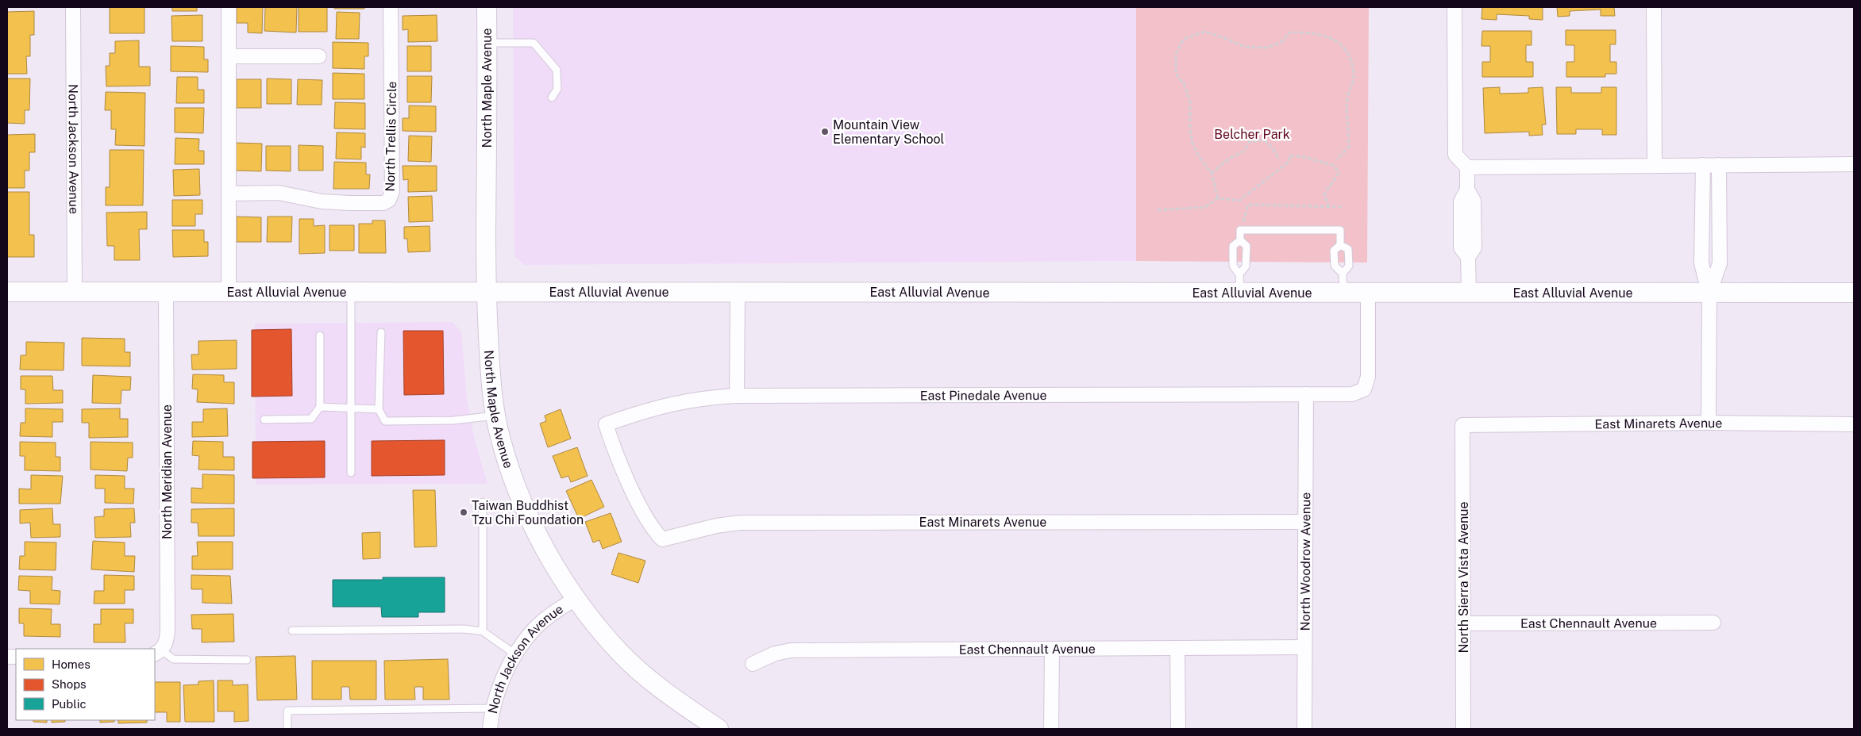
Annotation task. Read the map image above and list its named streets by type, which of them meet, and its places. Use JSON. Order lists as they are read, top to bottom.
{
  "streets": {
    "main road": ["North Maple Avenue", "East Alluvial Avenue"],
    "street": [
      "North Trellis Circle",
      "North Jackson Avenue",
      "East Pinedale Avenue",
      "East Minarets Avenue",
      "North Meridian Avenue",
      "North Woodrow Avenue",
      "North Sierra Vista Avenue",
      "East Chennault Avenue"
    ]
  },
  "crossings": [
    ["North Maple Avenue", "North Jackson Avenue"],
    ["North Maple Avenue", "East Alluvial Avenue"],
    ["North Jackson Avenue", "East Alluvial Avenue"],
    ["East Alluvial Avenue", "East Pinedale Avenue"],
    ["East Alluvial Avenue", "North Meridian Avenue"],
    ["East Pinedale Avenue", "East Minarets Avenue"],
    ["East Pinedale Avenue", "North Woodrow Avenue"],
    ["East Minarets Avenue", "North Woodrow Avenue"],
    ["East Minarets Avenue", "North Sierra Vista Avenue"],
    ["North Woodrow Avenue", "East Chennault Avenue"],
    ["North Sierra Vista Avenue", "East Chennault Avenue"]
  ],
  "parks": ["Belcher Park"],
  "places": ["Mountain View Elementary School", "Taiwan Buddhist Tzu Chi Foundation"],
  "legend": ["Homes", "Shops", "Public"]
}
